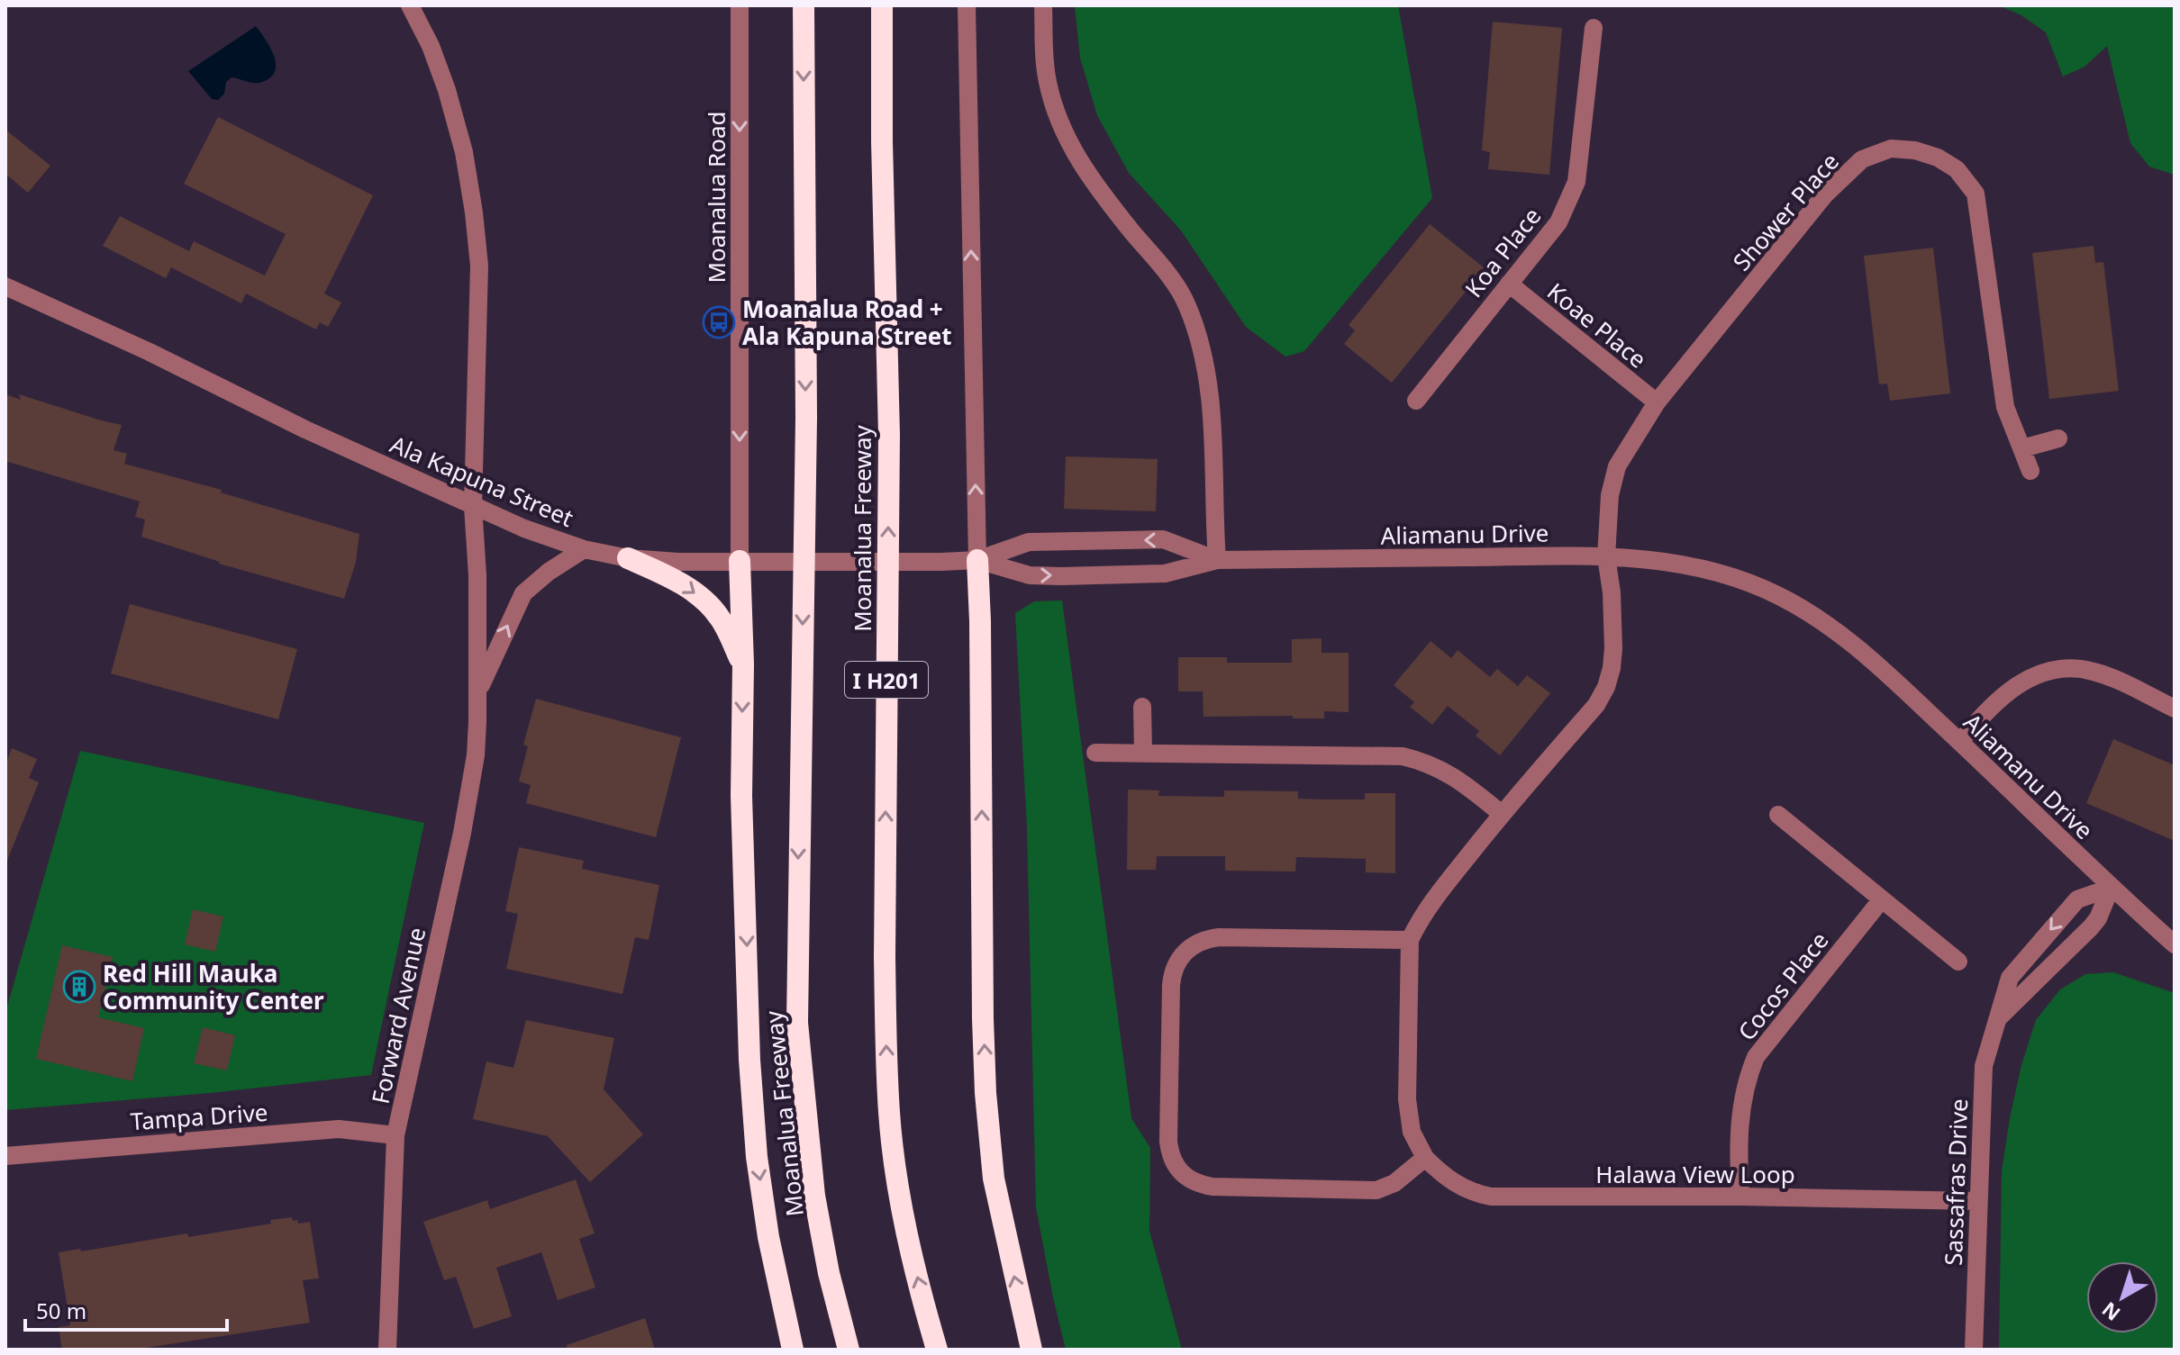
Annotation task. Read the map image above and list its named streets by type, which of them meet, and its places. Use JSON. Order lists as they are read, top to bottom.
{
  "streets": {
    "highway": ["Moanalua Freeway", "I H201"],
    "street": [
      "Moanalua Road",
      "Shower Place",
      "Koa Place",
      "Koae Place",
      "Ala Kapuna Street",
      "Aliamanu Drive",
      "Cocos Place",
      "Forward Avenue",
      "Tampa Drive",
      "Halawa View Loop",
      "Sassafras Drive"
    ]
  },
  "crossings": [
    ["Moanalua Road", "Ala Kapuna Street"],
    ["Shower Place", "Koae Place"],
    ["Shower Place", "Aliamanu Drive"],
    ["Shower Place", "Halawa View Loop"],
    ["Koa Place", "Koae Place"],
    ["Ala Kapuna Street", "Forward Avenue"],
    ["Aliamanu Drive", "Halawa View Loop"],
    ["Aliamanu Drive", "Sassafras Drive"],
    ["Cocos Place", "Halawa View Loop"],
    ["Forward Avenue", "Tampa Drive"],
    ["Halawa View Loop", "Sassafras Drive"]
  ],
  "one_way": ["Moanalua Road"],
  "places": {
    "bus stop": ["Moanalua Road + Ala Kapuna Street"],
    "building": ["Red Hill Mauka Community Center"]
  },
  "scale_bar": "50 m",
  "north": "bottom left"
}
